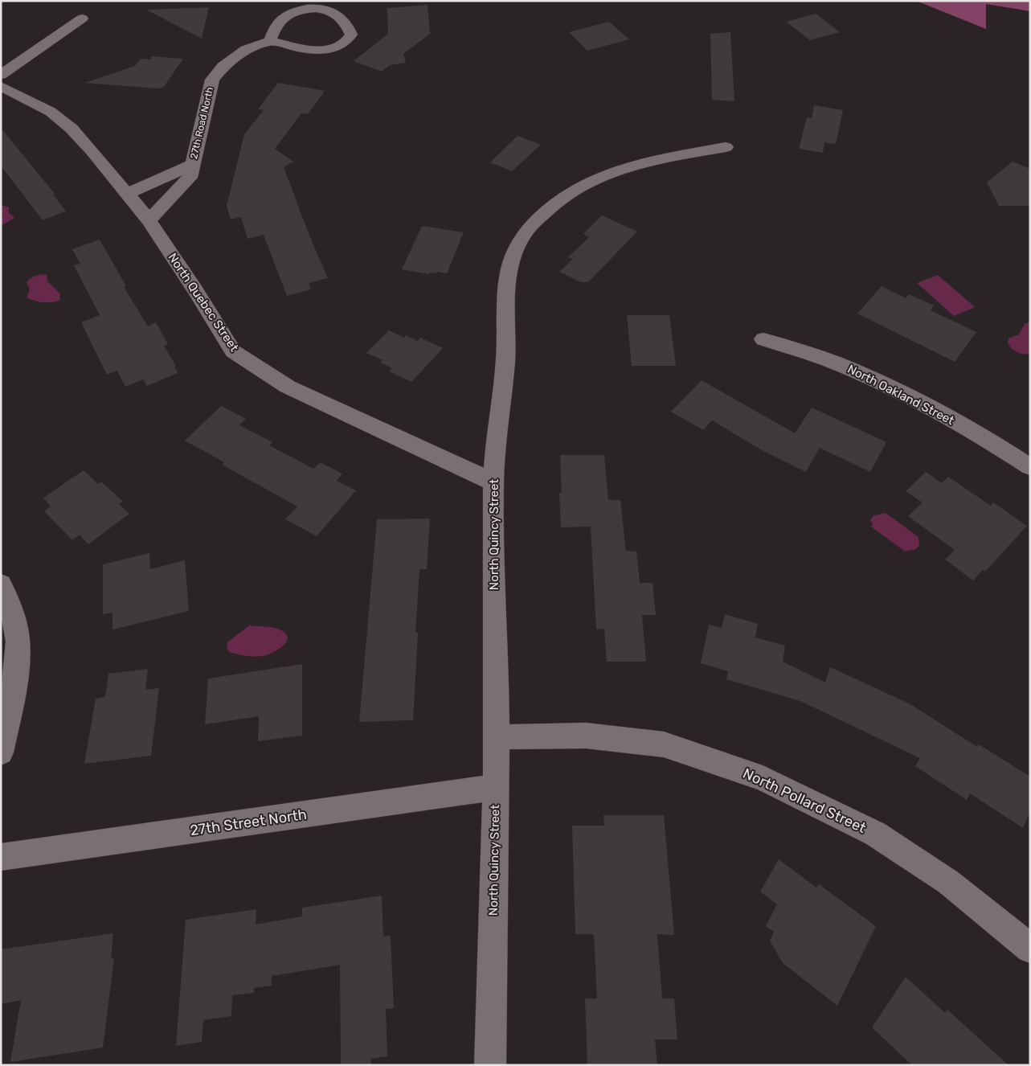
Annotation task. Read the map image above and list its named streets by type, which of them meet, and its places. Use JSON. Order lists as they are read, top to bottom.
{
  "streets": {
    "street": [
      "27th Road North",
      "North Quebec Street",
      "North Oakland Street",
      "North Quincy Street",
      "North Pollard Street",
      "27th Street North"
    ]
  },
  "crossings": [
    ["27th Road North", "North Quebec Street"],
    ["North Quebec Street", "North Quincy Street"],
    ["North Quincy Street", "North Pollard Street"],
    ["North Quincy Street", "27th Street North"]
  ]
}
